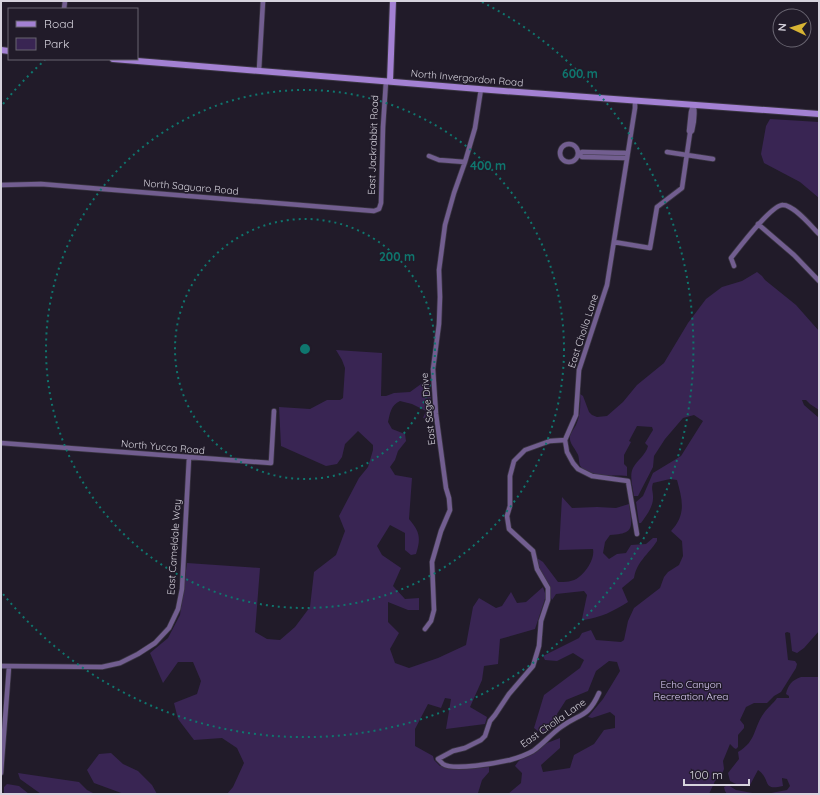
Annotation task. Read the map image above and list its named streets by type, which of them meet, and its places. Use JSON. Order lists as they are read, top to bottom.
{
  "streets": {
    "street": [
      "North Invergordon Road",
      "East Jackrabbit Road",
      "North Saguaro Road",
      "East Cholla Lane",
      "East Sage Drive",
      "North Yucca Road",
      "East Cameldale Way"
    ]
  },
  "crossings": [
    ["North Invergordon Road", "East Jackrabbit Road"],
    ["North Invergordon Road", "East Cholla Lane"],
    ["North Invergordon Road", "East Sage Drive"],
    ["East Jackrabbit Road", "North Saguaro Road"],
    ["North Yucca Road", "East Cameldale Way"]
  ],
  "parks": ["Echo Canyon Recreation Area"],
  "legend": ["Road", "Park"],
  "scale_bar": "100 m",
  "north": "left",
  "rings": ["600 m", "400 m", "200 m"]
}
